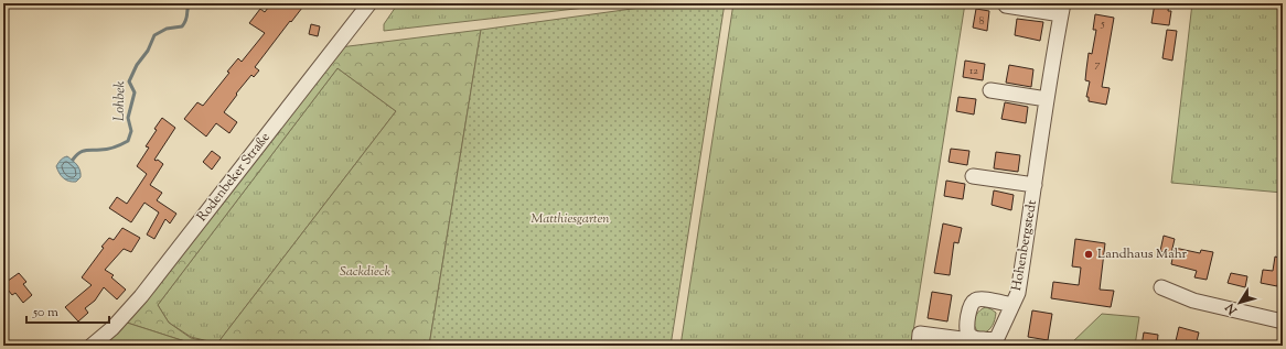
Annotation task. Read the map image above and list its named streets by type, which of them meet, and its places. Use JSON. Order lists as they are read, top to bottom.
{
  "streets": {
    "street": ["Rodenbeker Straße", "Hohenbergstedt"]
  },
  "water": ["Lohbek"],
  "parks": ["Matthiesgarten", "Sackdieck"],
  "places": ["Landhaus Mahr"],
  "house_numbers": [
    "8",
    "5",
    "7",
    "12"
  ],
  "scale_bar": "50 m",
  "north": "bottom left"
}
